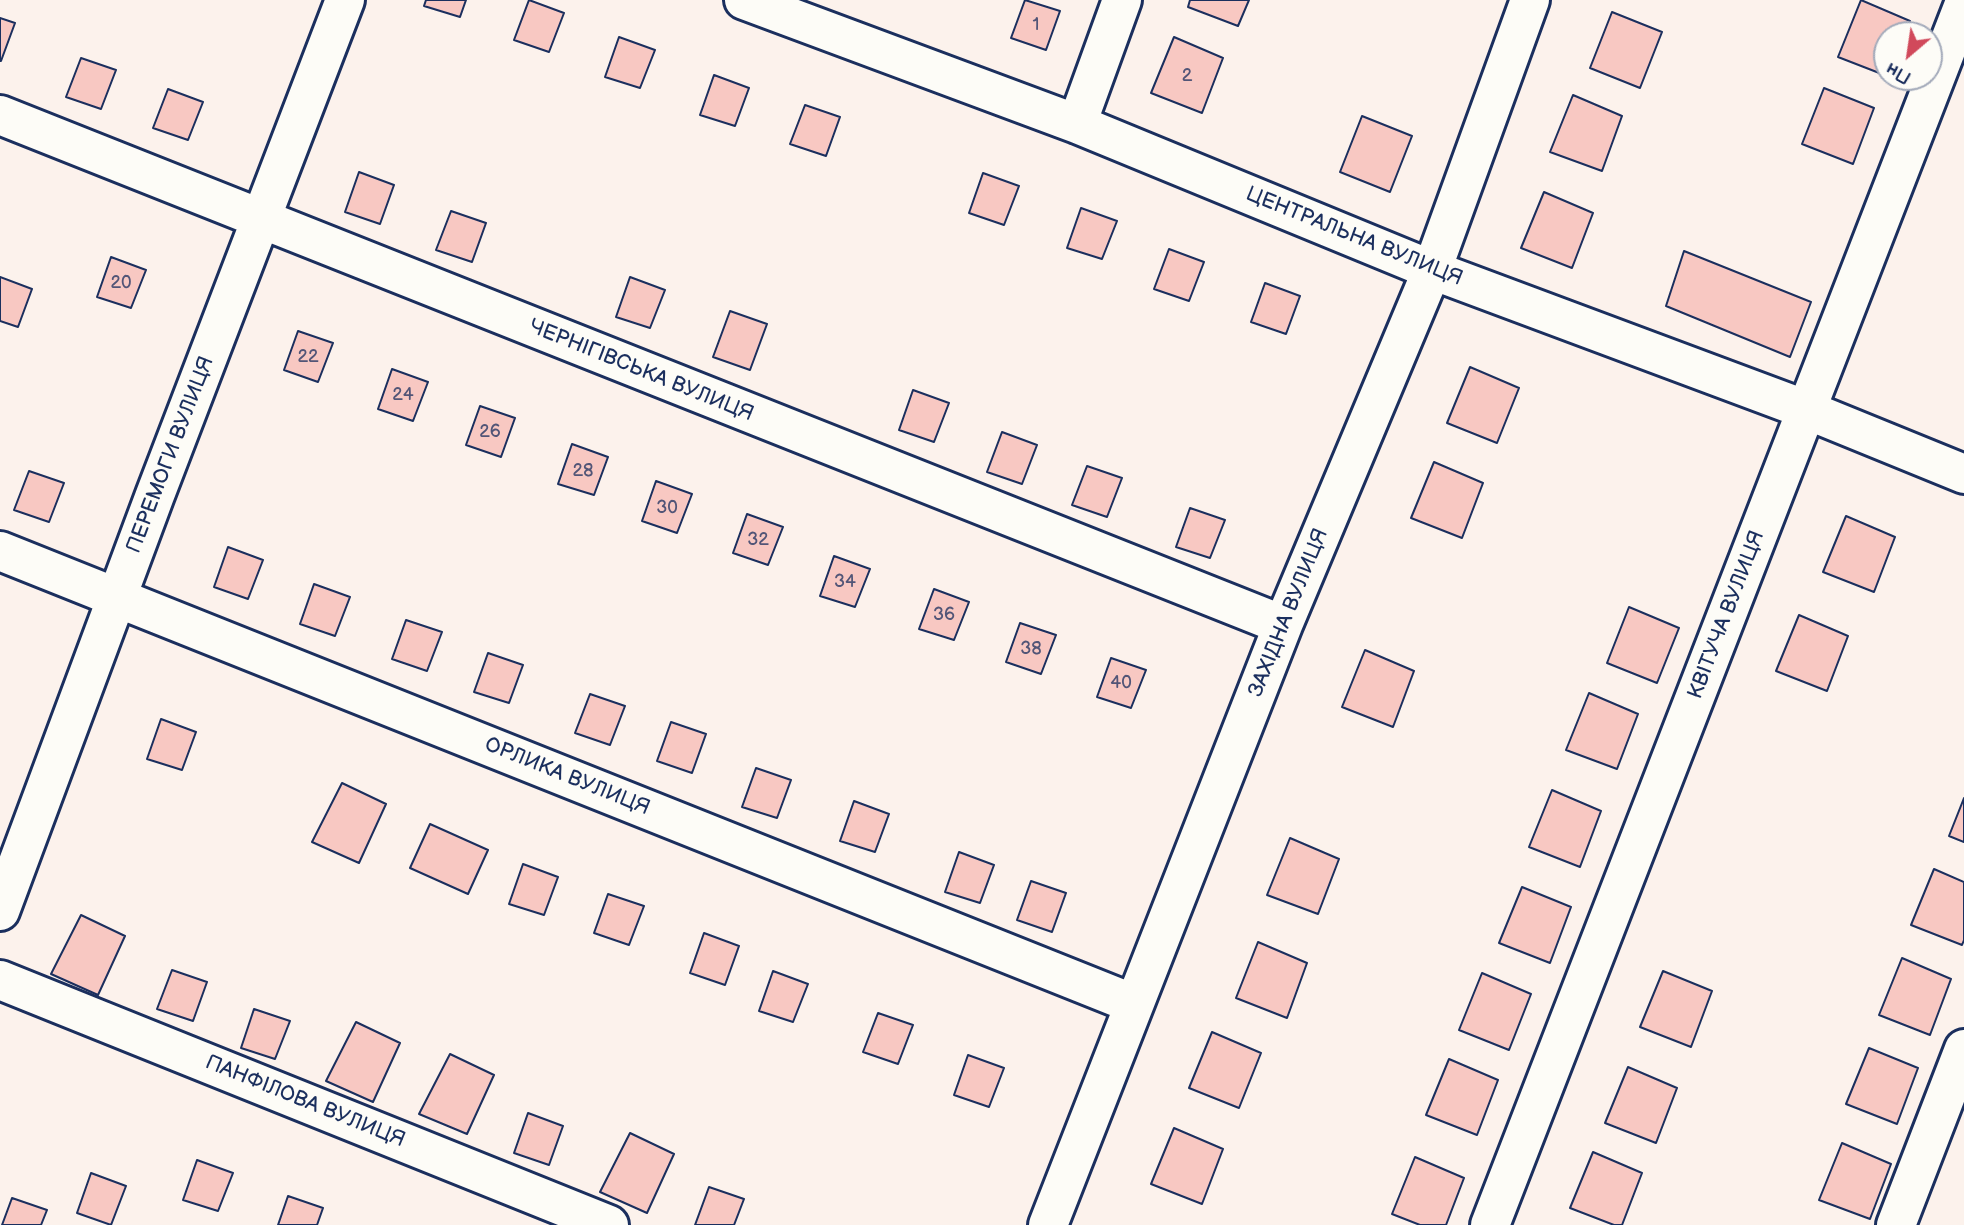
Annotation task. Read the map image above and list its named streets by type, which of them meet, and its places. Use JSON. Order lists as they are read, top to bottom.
{
  "streets": {
    "street": [
      "ЦЕНТРАЛЬНА ВУЛИЦЯ",
      "ЧЕРНІГІВСЬКА ВУЛИЦЯ",
      "ПЕРЕМОГИ ВУЛИЦЯ",
      "ЗАХІДНА ВУЛИЦЯ",
      "КВІТУЧА ВУЛИЦЯ",
      "ОРЛИКА ВУЛИЦЯ",
      "ПАНФІЛОВА ВУЛИЦЯ"
    ]
  },
  "crossings": [
    ["ЦЕНТРАЛЬНА ВУЛИЦЯ", "ЗАХІДНА ВУЛИЦЯ"],
    ["ЦЕНТРАЛЬНА ВУЛИЦЯ", "КВІТУЧА ВУЛИЦЯ"],
    ["ЧЕРНІГІВСЬКА ВУЛИЦЯ", "ПЕРЕМОГИ ВУЛИЦЯ"],
    ["ЧЕРНІГІВСЬКА ВУЛИЦЯ", "ЗАХІДНА ВУЛИЦЯ"],
    ["ПЕРЕМОГИ ВУЛИЦЯ", "ОРЛИКА ВУЛИЦЯ"],
    ["ЗАХІДНА ВУЛИЦЯ", "ОРЛИКА ВУЛИЦЯ"]
  ],
  "house_numbers": [
    "1",
    "2",
    "20",
    "22",
    "24",
    "26",
    "28",
    "30",
    "32",
    "34",
    "36",
    "38",
    "40"
  ],
  "north": "bottom left"
}
